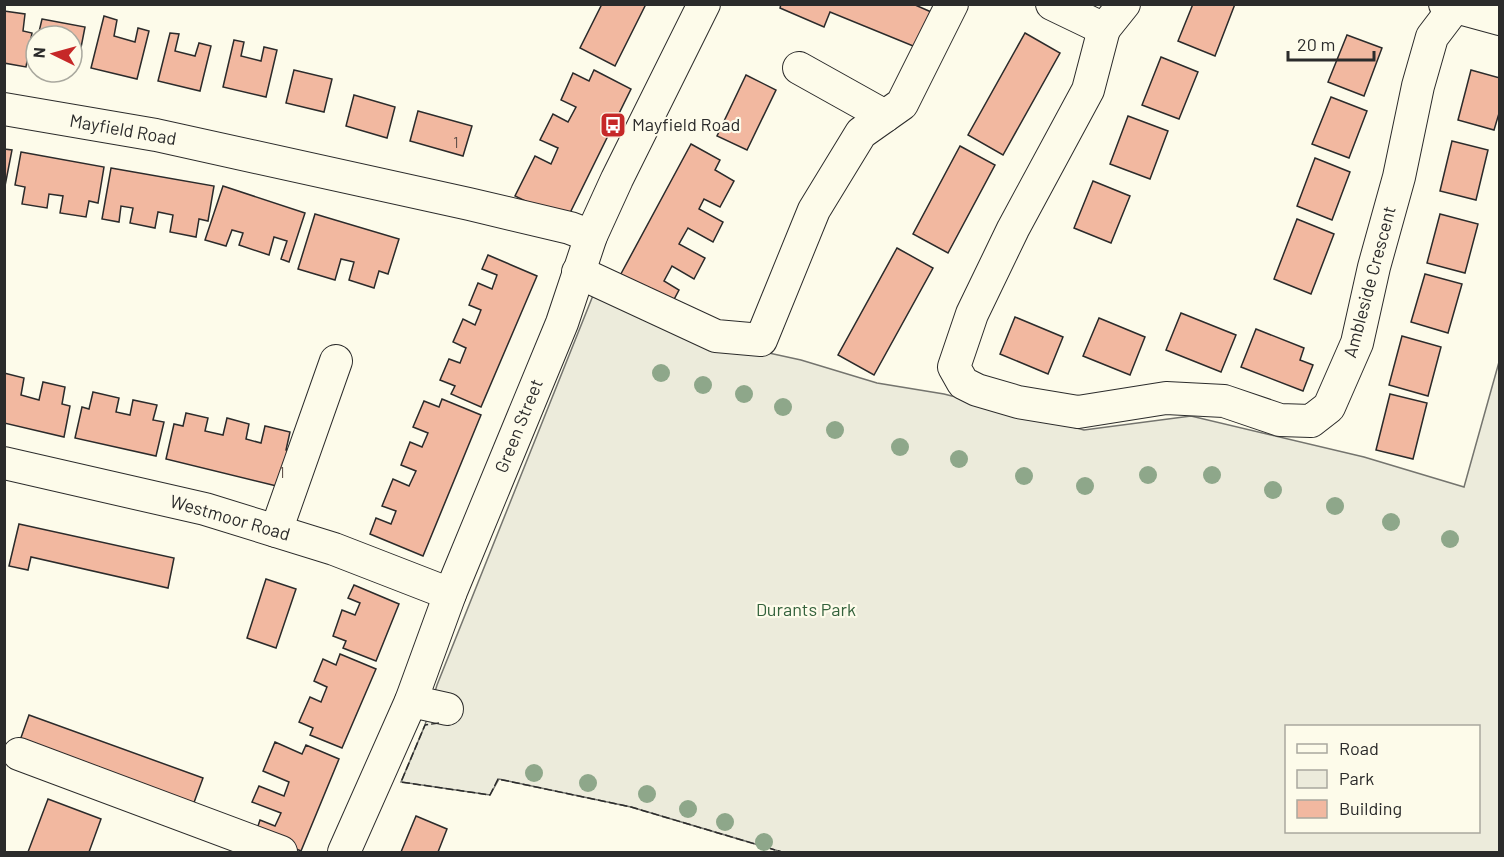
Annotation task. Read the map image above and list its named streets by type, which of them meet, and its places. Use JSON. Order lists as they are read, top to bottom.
{
  "streets": {
    "street": [
      "Mayfield Road",
      "Ambleside Crescent",
      "Green Street",
      "Westmoor Road"
    ]
  },
  "crossings": [
    ["Mayfield Road", "Green Street"],
    ["Green Street", "Westmoor Road"]
  ],
  "parks": ["Durants Park"],
  "places": {
    "bus stop": ["Mayfield Road"]
  },
  "house_numbers": ["1", "1"],
  "legend": ["Road", "Park", "Building"],
  "scale_bar": "20 m",
  "north": "left"
}
